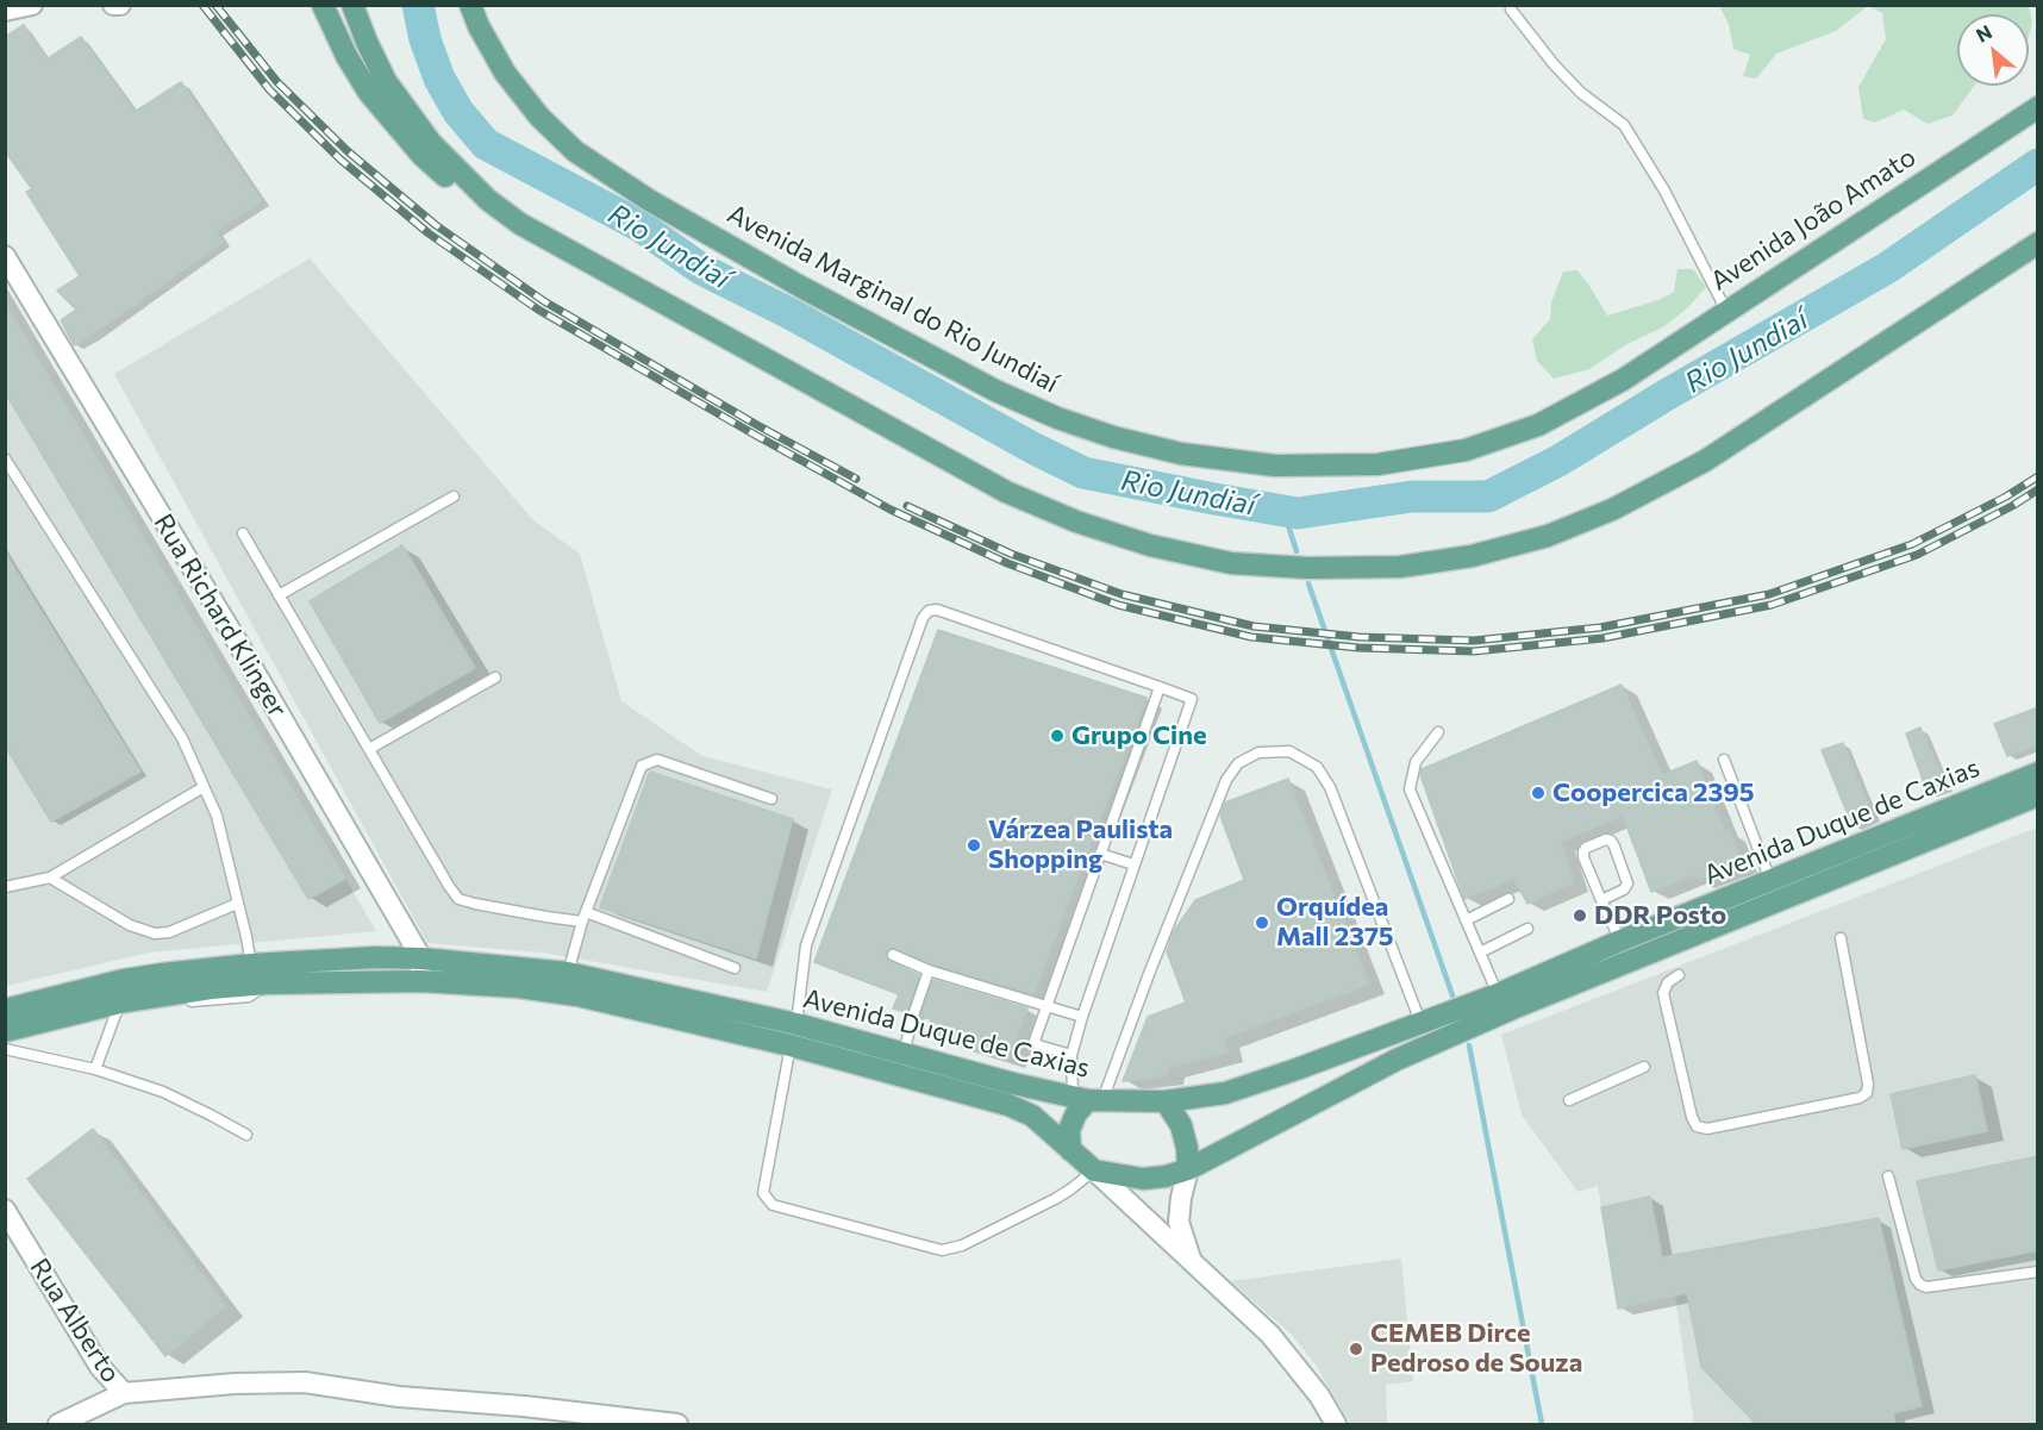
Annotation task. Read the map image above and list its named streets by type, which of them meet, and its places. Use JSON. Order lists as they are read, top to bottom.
{
  "streets": {
    "main road": ["Avenida João Amato", "Avenida Marginal do Rio Jundiaí", "Avenida Duque de Caxias"],
    "street": ["Rua Richard Klinger", "Rua Alberto"]
  },
  "crossings": [
    ["Avenida João Amato", "Avenida Marginal do Rio Jundiaí"],
    ["Rua Richard Klinger", "Avenida Duque de Caxias"]
  ],
  "water": ["Rio Jundiaí"],
  "places": [
    "Grupo Cine",
    "Coopercica 2395",
    "Várzea Paulista Shopping",
    "DDR Posto",
    "Orquídea Mall 2375",
    "CEMEB Dirce Pedroso de Souza"
  ],
  "north": "top left"
}
